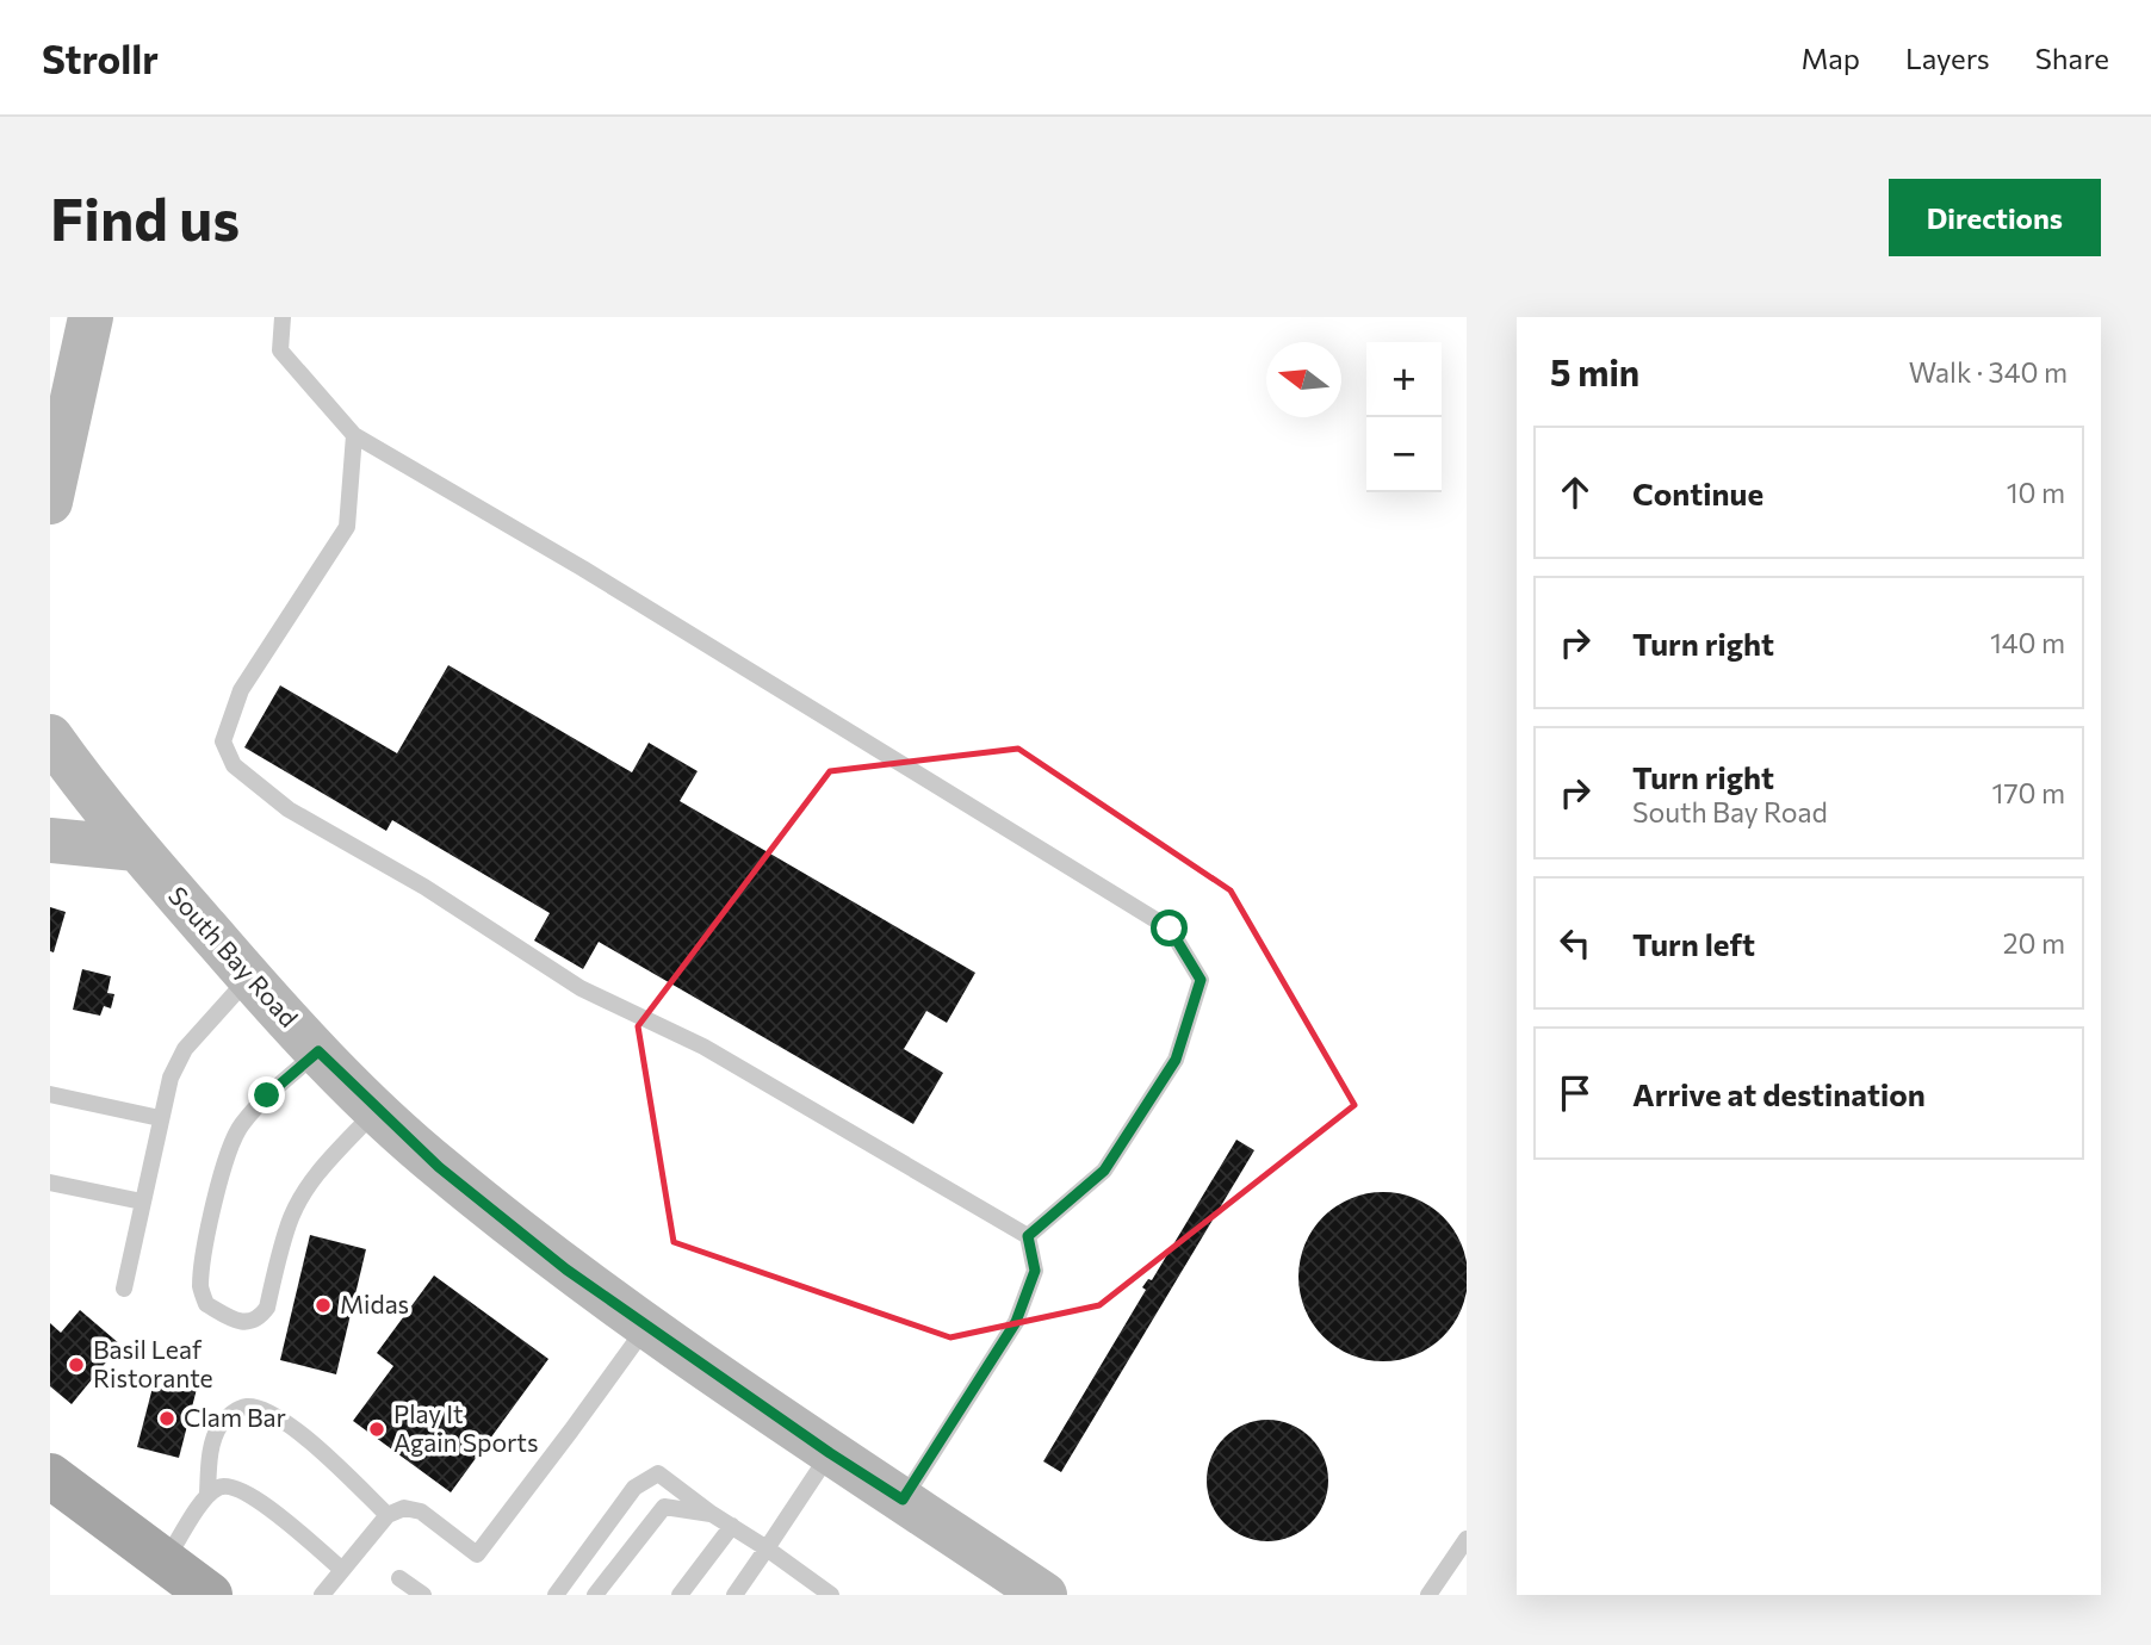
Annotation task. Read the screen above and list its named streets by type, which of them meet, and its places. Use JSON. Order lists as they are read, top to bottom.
{
  "streets": {
    "main road": ["South Bay Road"]
  },
  "places": [
    "Midas",
    "Basil Leaf Ristorante",
    "Clam Bar",
    "Play It Again Sports"
  ],
  "north": "left",
  "page": {
    "header": "Strollr",
    "nav": ["Map", "Layers", "Share"],
    "buttons": "Directions",
    "title": "Find us",
    "heading": ["5 min", "Walk · 340 m"],
    "map_buttons": ["+", "−"],
    "list": [
      ["Continue", "10 m"],
      ["Turn right", "140 m"],
      ["Turn right", "South Bay Road", "170 m"],
      ["Turn left", "20 m"],
      "Arrive at destination"
    ]
  }
}
